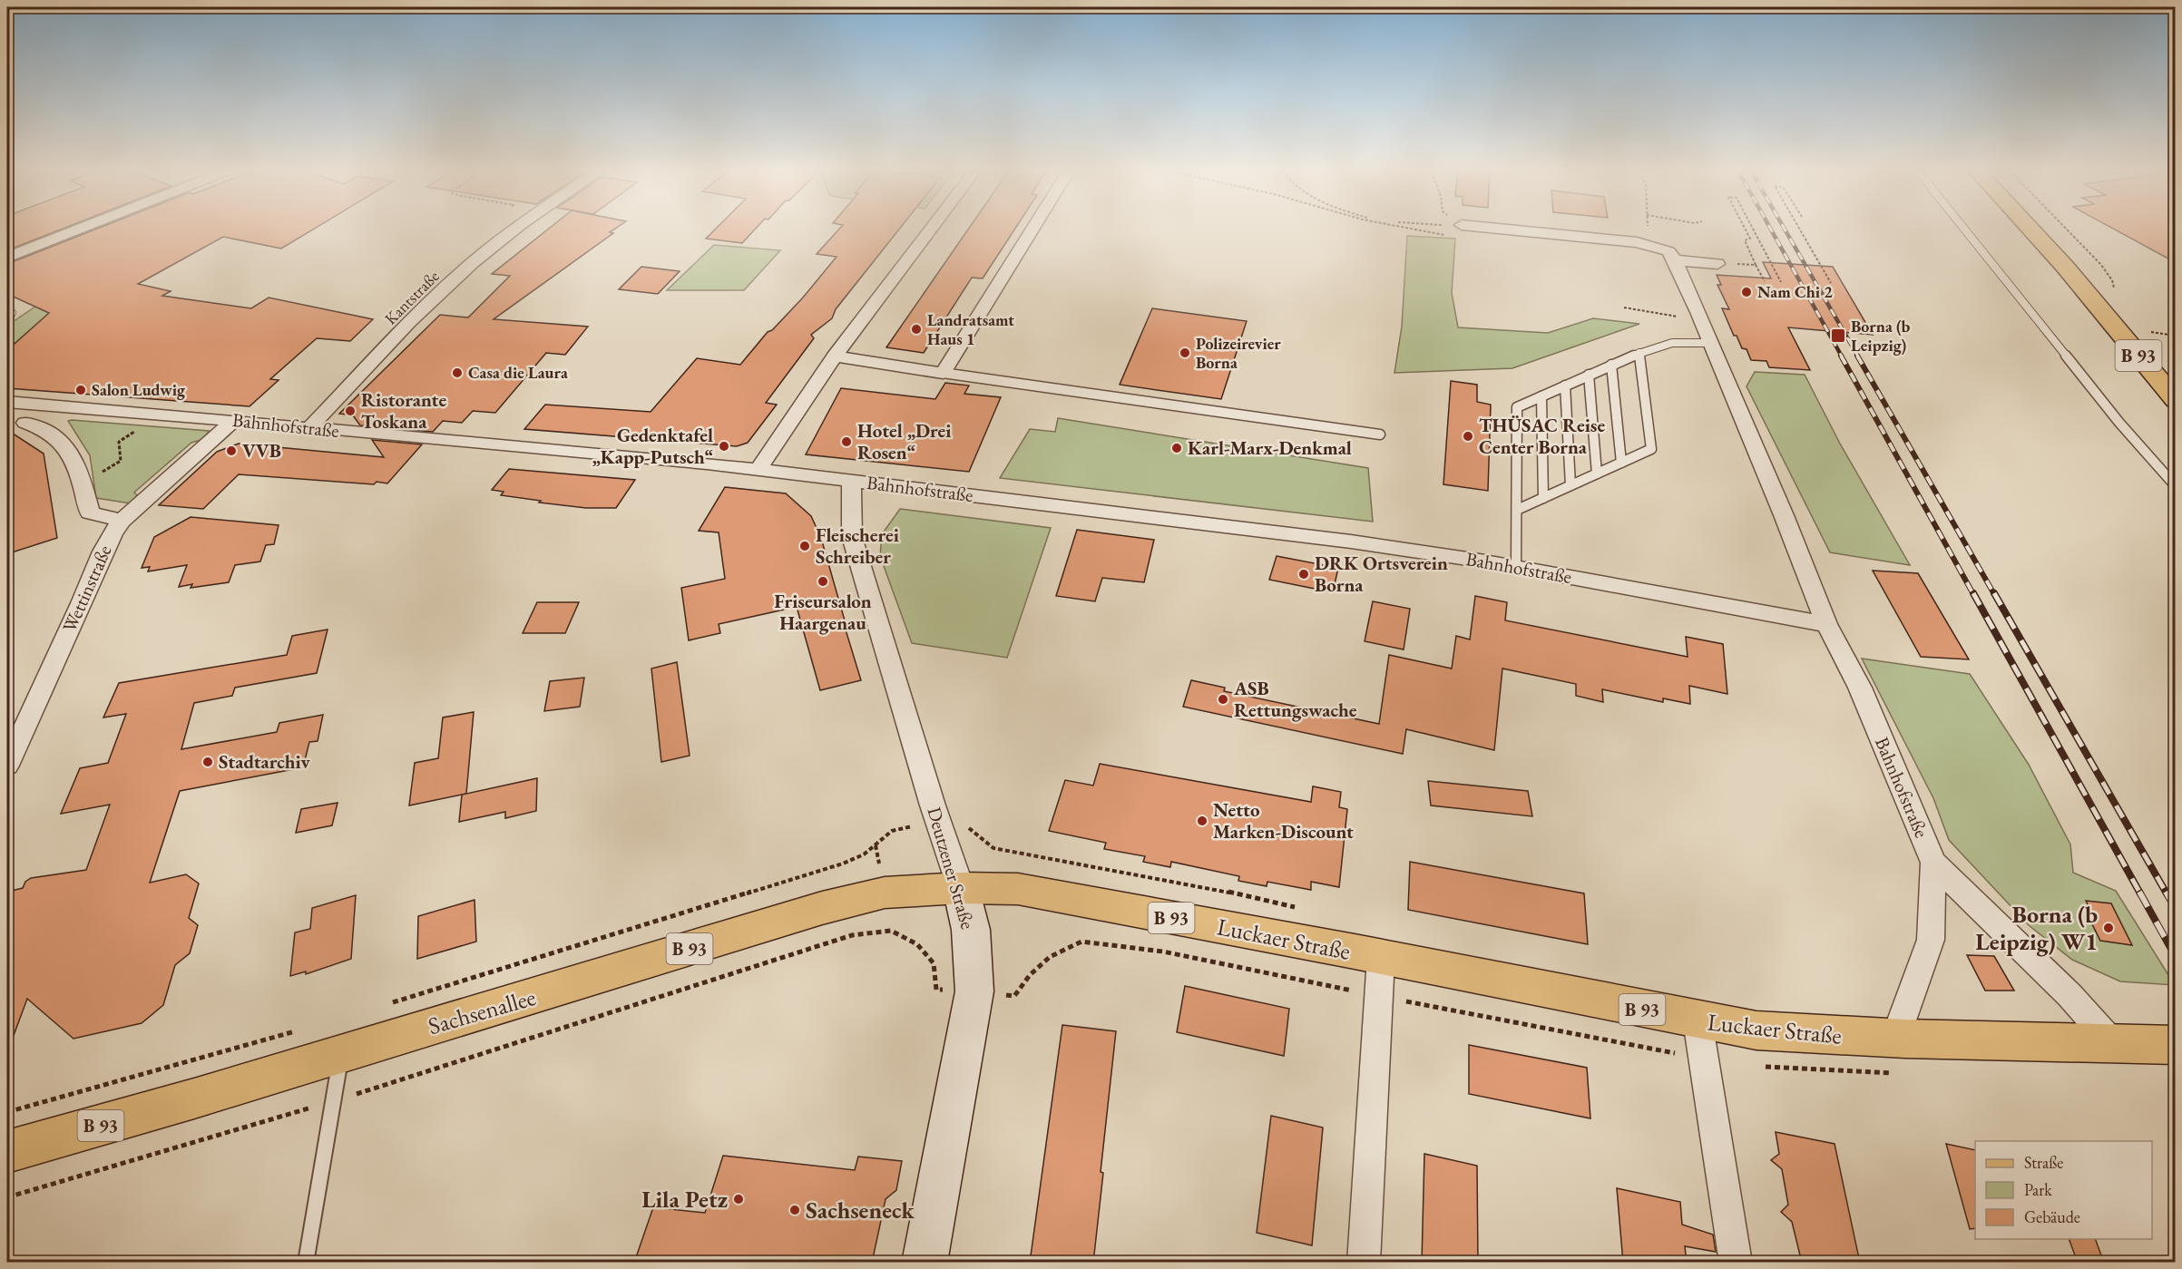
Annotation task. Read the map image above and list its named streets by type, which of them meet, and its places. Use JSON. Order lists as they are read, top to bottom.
{
  "streets": {
    "main road": [
      "B 93",
      "Deutzener Straße",
      "Luckaer Straße",
      "Sachsenallee"
    ],
    "street": ["Kantstraße", "Bahnhofstraße", "Wettinstraße"]
  },
  "crossings": [
    ["Kantstraße", "Bahnhofstraße"],
    ["Bahnhofstraße", "Wettinstraße"],
    ["Bahnhofstraße", "Deutzener Straße"],
    ["Bahnhofstraße", "Luckaer Straße"],
    ["Deutzener Straße", "Luckaer Straße"],
    ["Deutzener Straße", "Sachsenallee"],
    ["Luckaer Straße", "Sachsenallee"]
  ],
  "places": {
    "other": [
      "Nam Chi 2",
      "Landratsamt Haus 1",
      "Polizeirevier Borna",
      "Casa die Laura",
      "Salon Ludwig",
      "Ristorante Toskana",
      "THÜSAC Reise Center Borna",
      "Hotel „Drei Rosen“",
      "Gedenktafel „Kapp-Putsch“",
      "Karl-Marx-Denkmal",
      "VVB",
      "Fleischerei Schreiber",
      "DRK Ortsverein Borna",
      "Friseursalon Haargenau",
      "ASB Rettungswache",
      "Stadtarchiv",
      "Netto Marken-Discount",
      "Borna (b Leipzig) W1",
      "Lila Petz",
      "Sachseneck"
    ],
    "transit": ["Borna (b Leipzig)"]
  },
  "legend": ["Straße", "Park", "Gebäude"]
}
